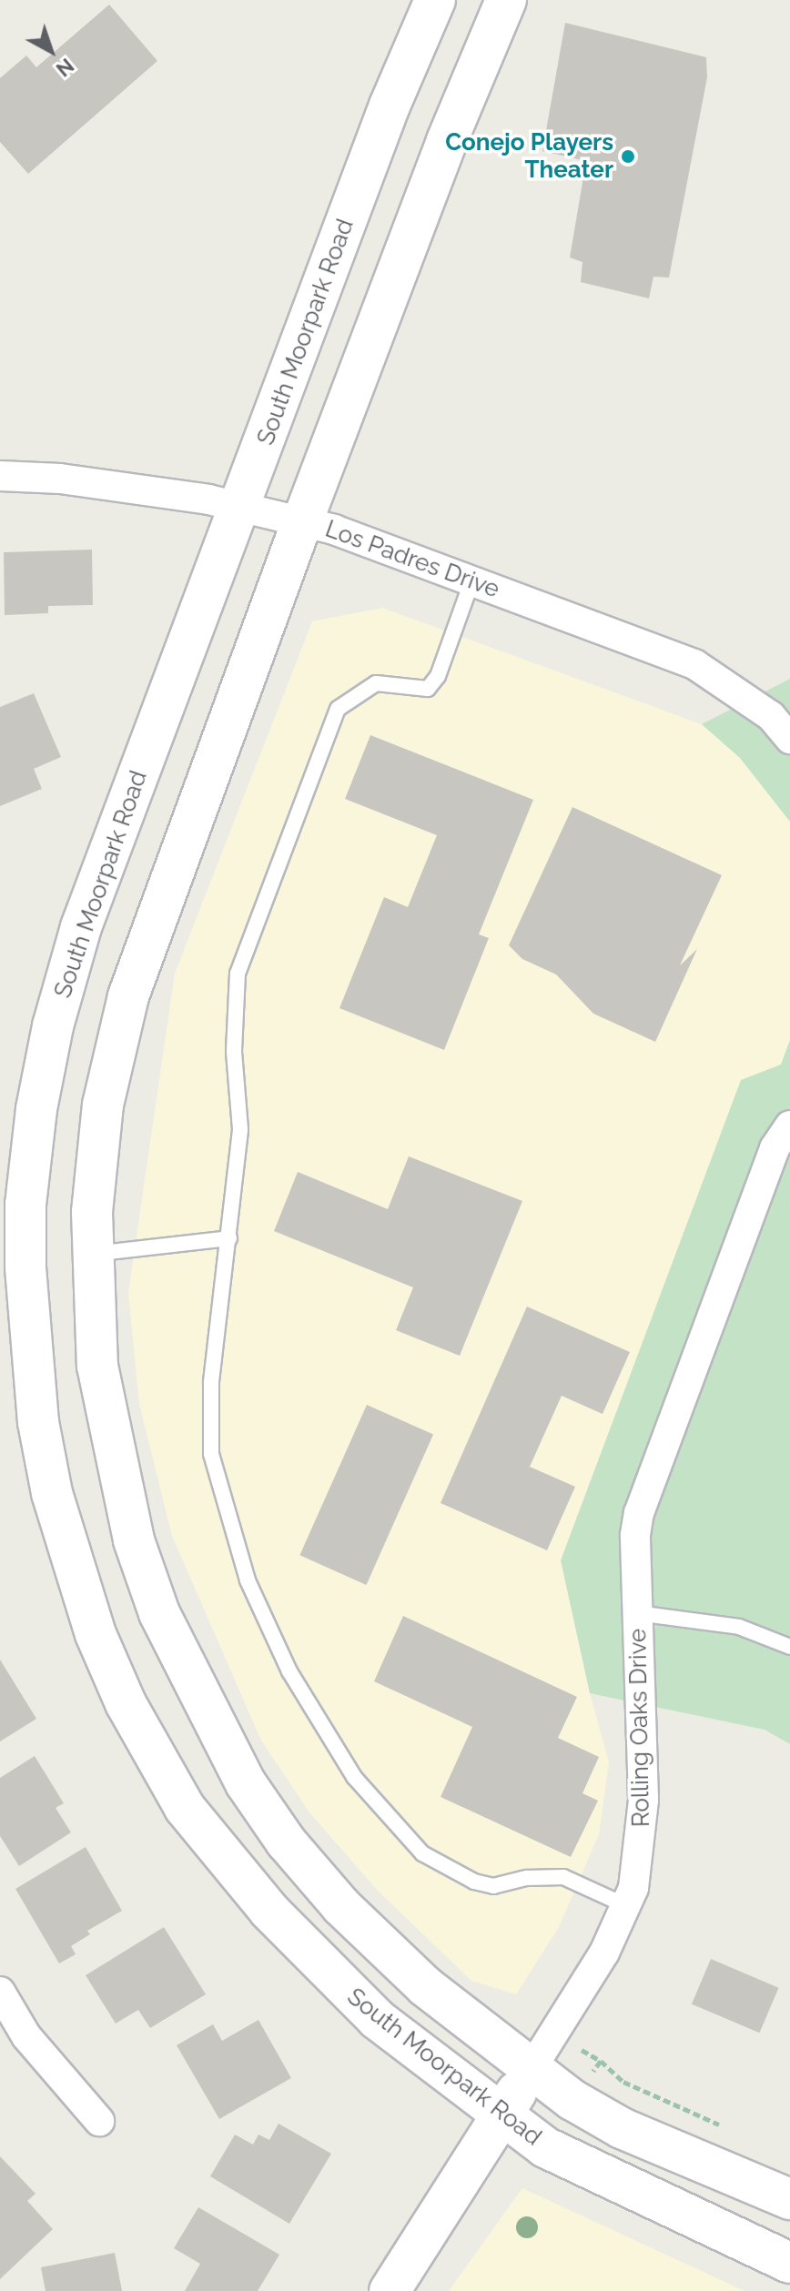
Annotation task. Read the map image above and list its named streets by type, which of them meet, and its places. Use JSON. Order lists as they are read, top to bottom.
{
  "streets": {
    "street": ["South Moorpark Road", "Los Padres Drive", "Rolling Oaks Drive"]
  },
  "crossings": [
    ["South Moorpark Road", "Los Padres Drive"],
    ["South Moorpark Road", "Rolling Oaks Drive"]
  ],
  "places": ["Conejo Players Theater"],
  "north": "bottom right"
}
